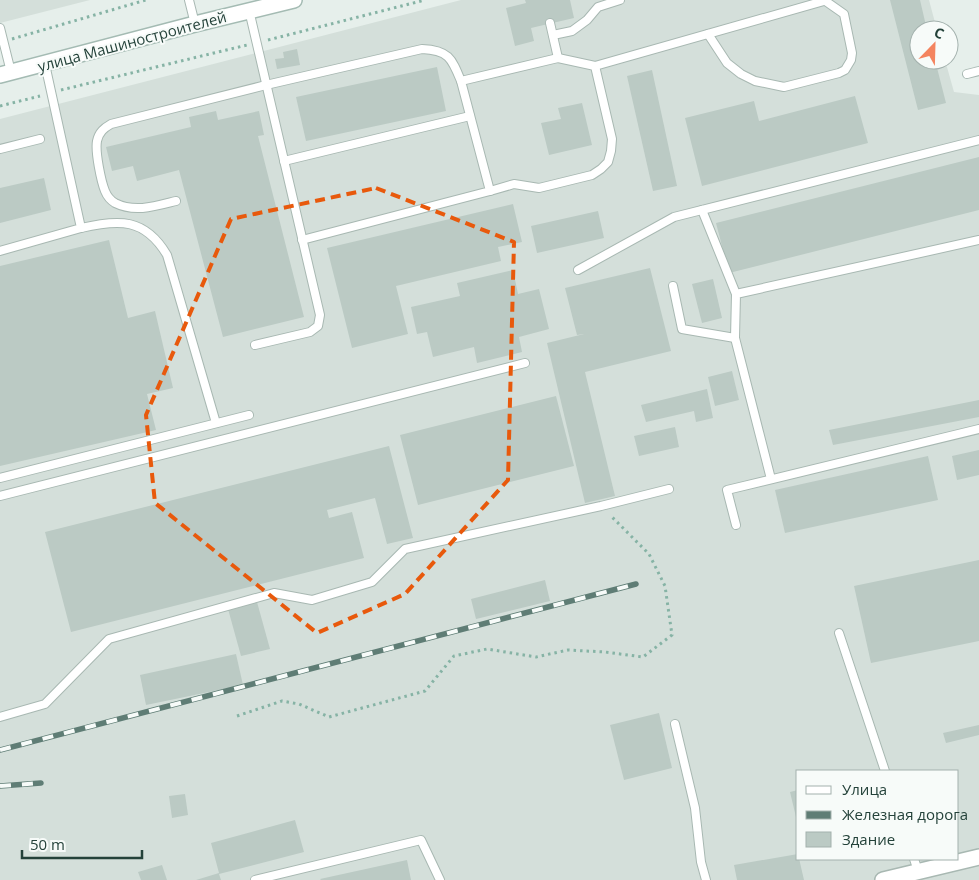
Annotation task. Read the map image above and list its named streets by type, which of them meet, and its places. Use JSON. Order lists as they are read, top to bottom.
{
  "streets": {
    "main road": ["улица Машиностроителей"]
  },
  "legend": ["Улица", "Железная дорога", "Здание"],
  "scale_bar": "50 m",
  "north": "top right"
}
